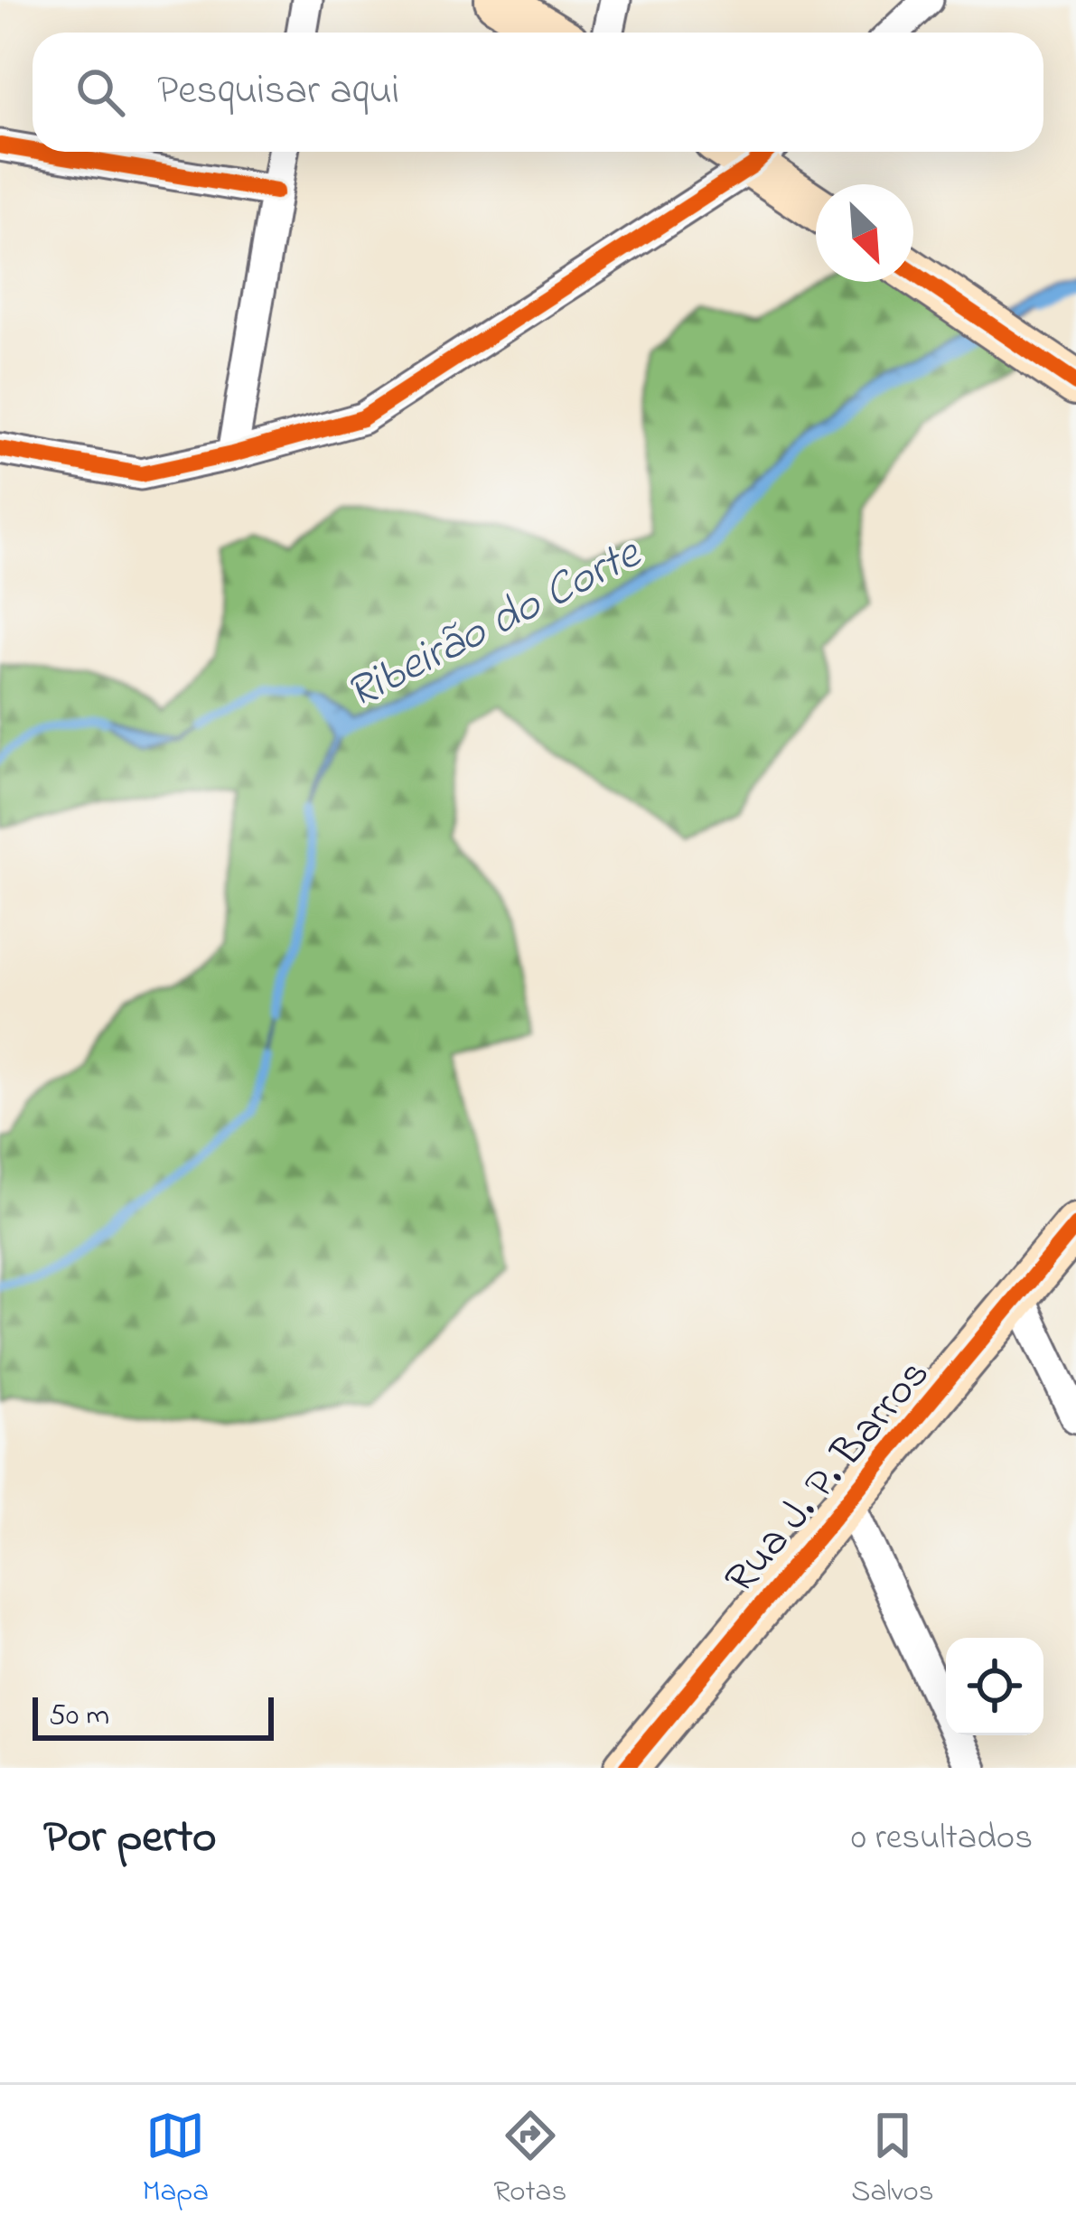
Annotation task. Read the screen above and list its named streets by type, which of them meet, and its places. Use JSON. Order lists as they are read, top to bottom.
{
  "streets": {
    "street": ["Rua J. P. Barros"]
  },
  "water": ["Ribeirão do Corte"],
  "scale_bar": "50 m",
  "north": "bottom right",
  "page": {
    "search": "Pesquisar aqui",
    "scale": "50 m",
    "heading": ["Por perto", "0 resultados"],
    "nav": ["Mapa", "Rotas", "Salvos"]
  }
}
